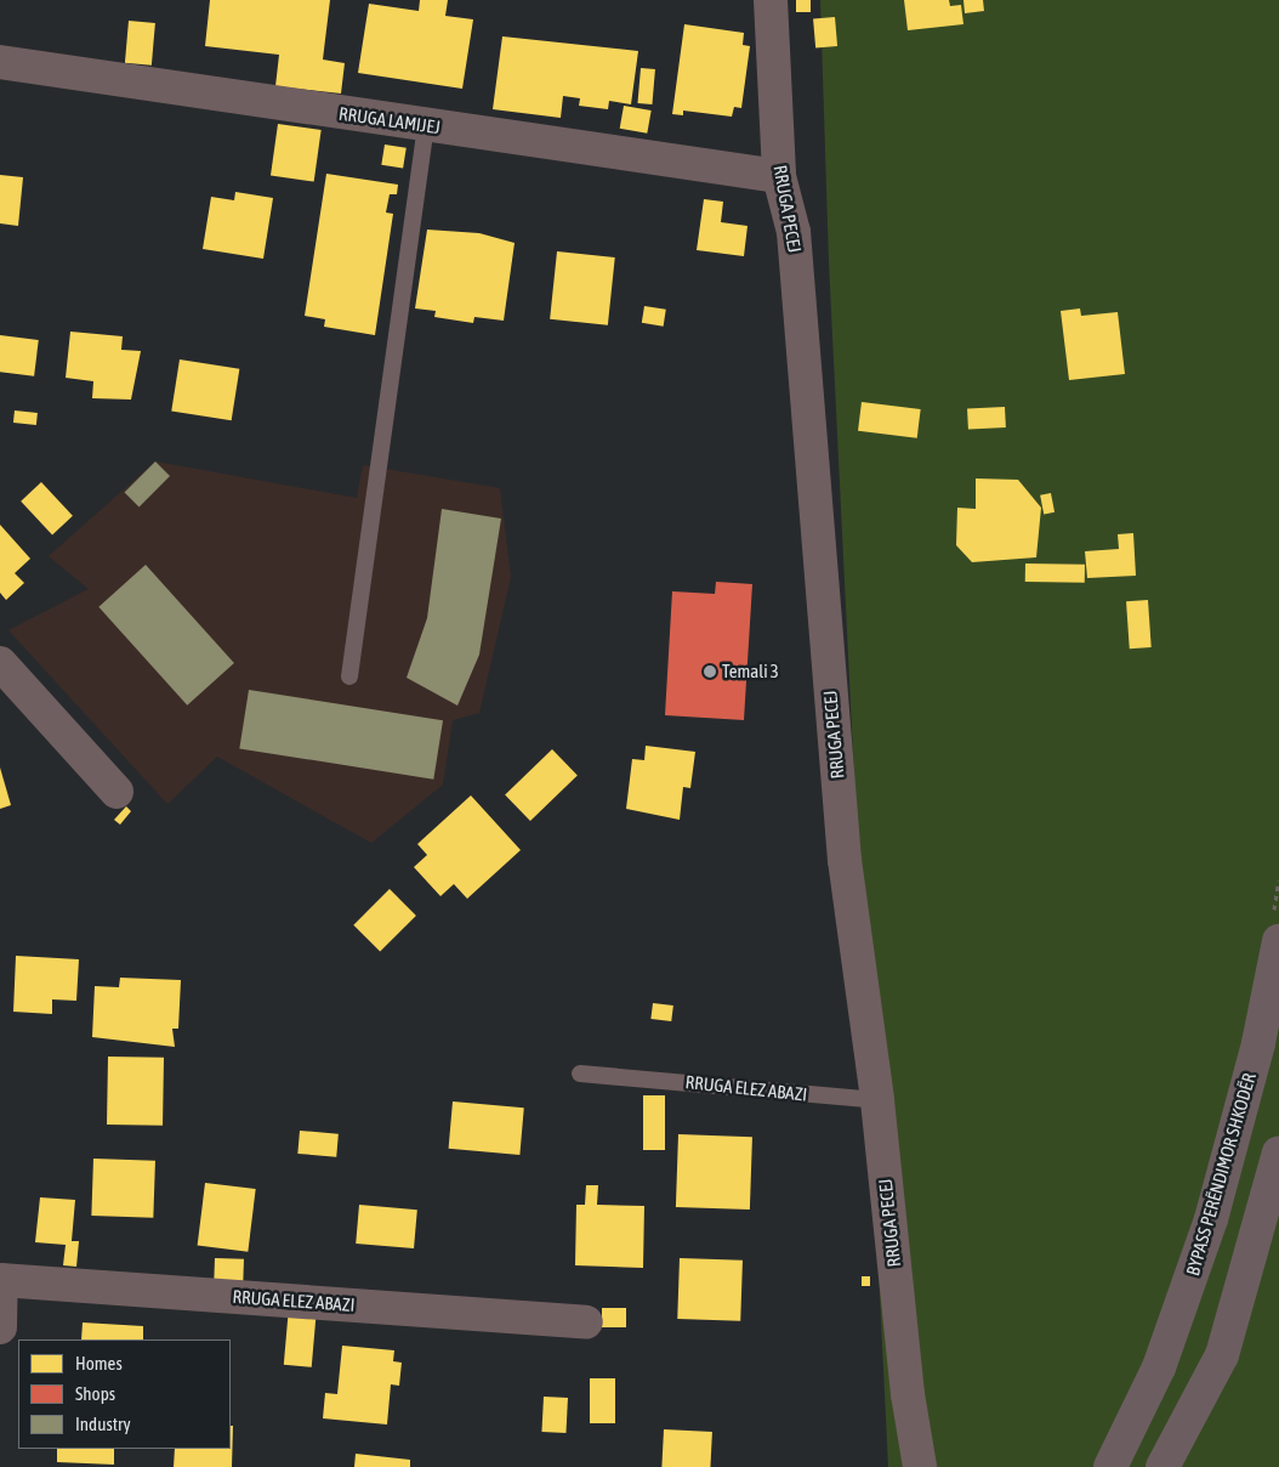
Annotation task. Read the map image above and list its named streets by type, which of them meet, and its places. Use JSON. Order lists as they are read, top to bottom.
{
  "streets": {
    "highway": ["BYPASS PERËNDIMOR SHKODËR"],
    "street": ["RRUGA LAMIJEJ", "RRUGA PECEJ", "RRUGA ELEZ ABAZI"]
  },
  "crossings": [
    ["RRUGA LAMIJEJ", "RRUGA PECEJ"],
    ["RRUGA PECEJ", "RRUGA ELEZ ABAZI"]
  ],
  "places": ["Temali 3"],
  "legend": ["Homes", "Shops", "Industry"]
}
